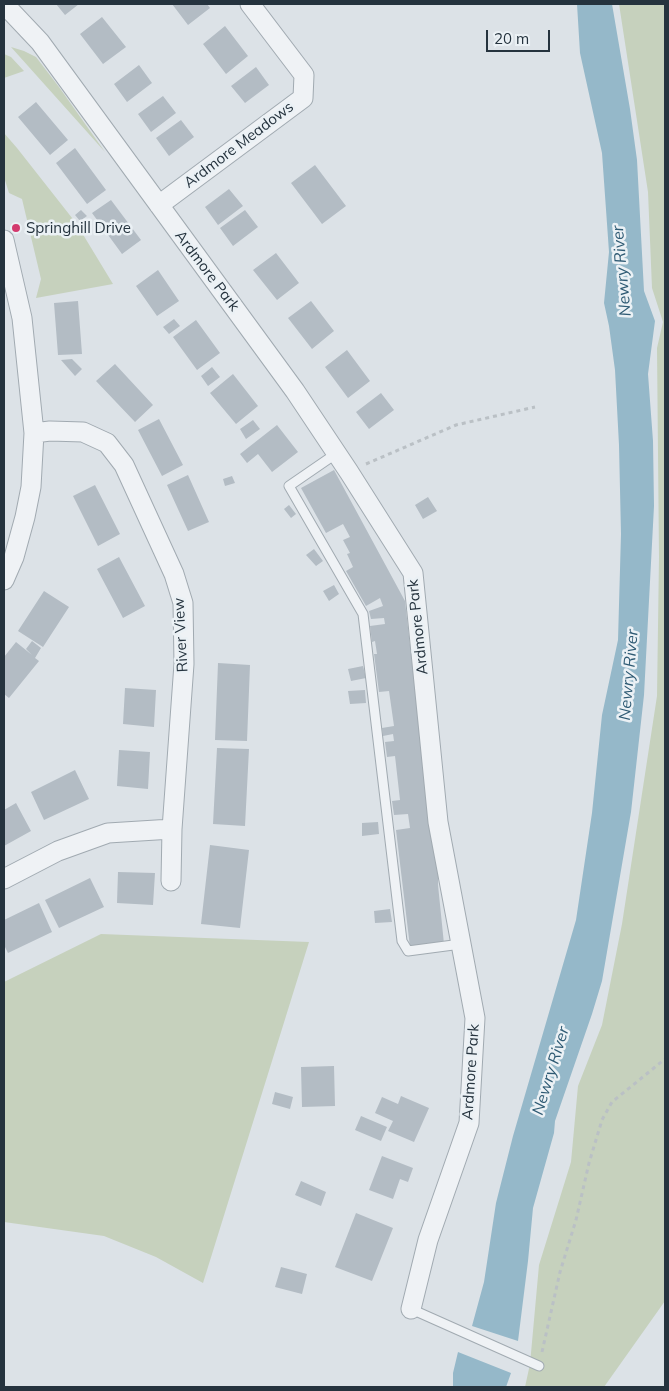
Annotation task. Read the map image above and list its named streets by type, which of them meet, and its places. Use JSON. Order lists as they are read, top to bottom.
{
  "streets": {
    "street": ["Ardmore Meadows", "Ardmore Park", "River View"]
  },
  "crossings": [
    ["Ardmore Meadows", "Ardmore Park"]
  ],
  "water": ["Newry River"],
  "places": ["Springhill Drive"],
  "scale_bar": "20 m"
}
